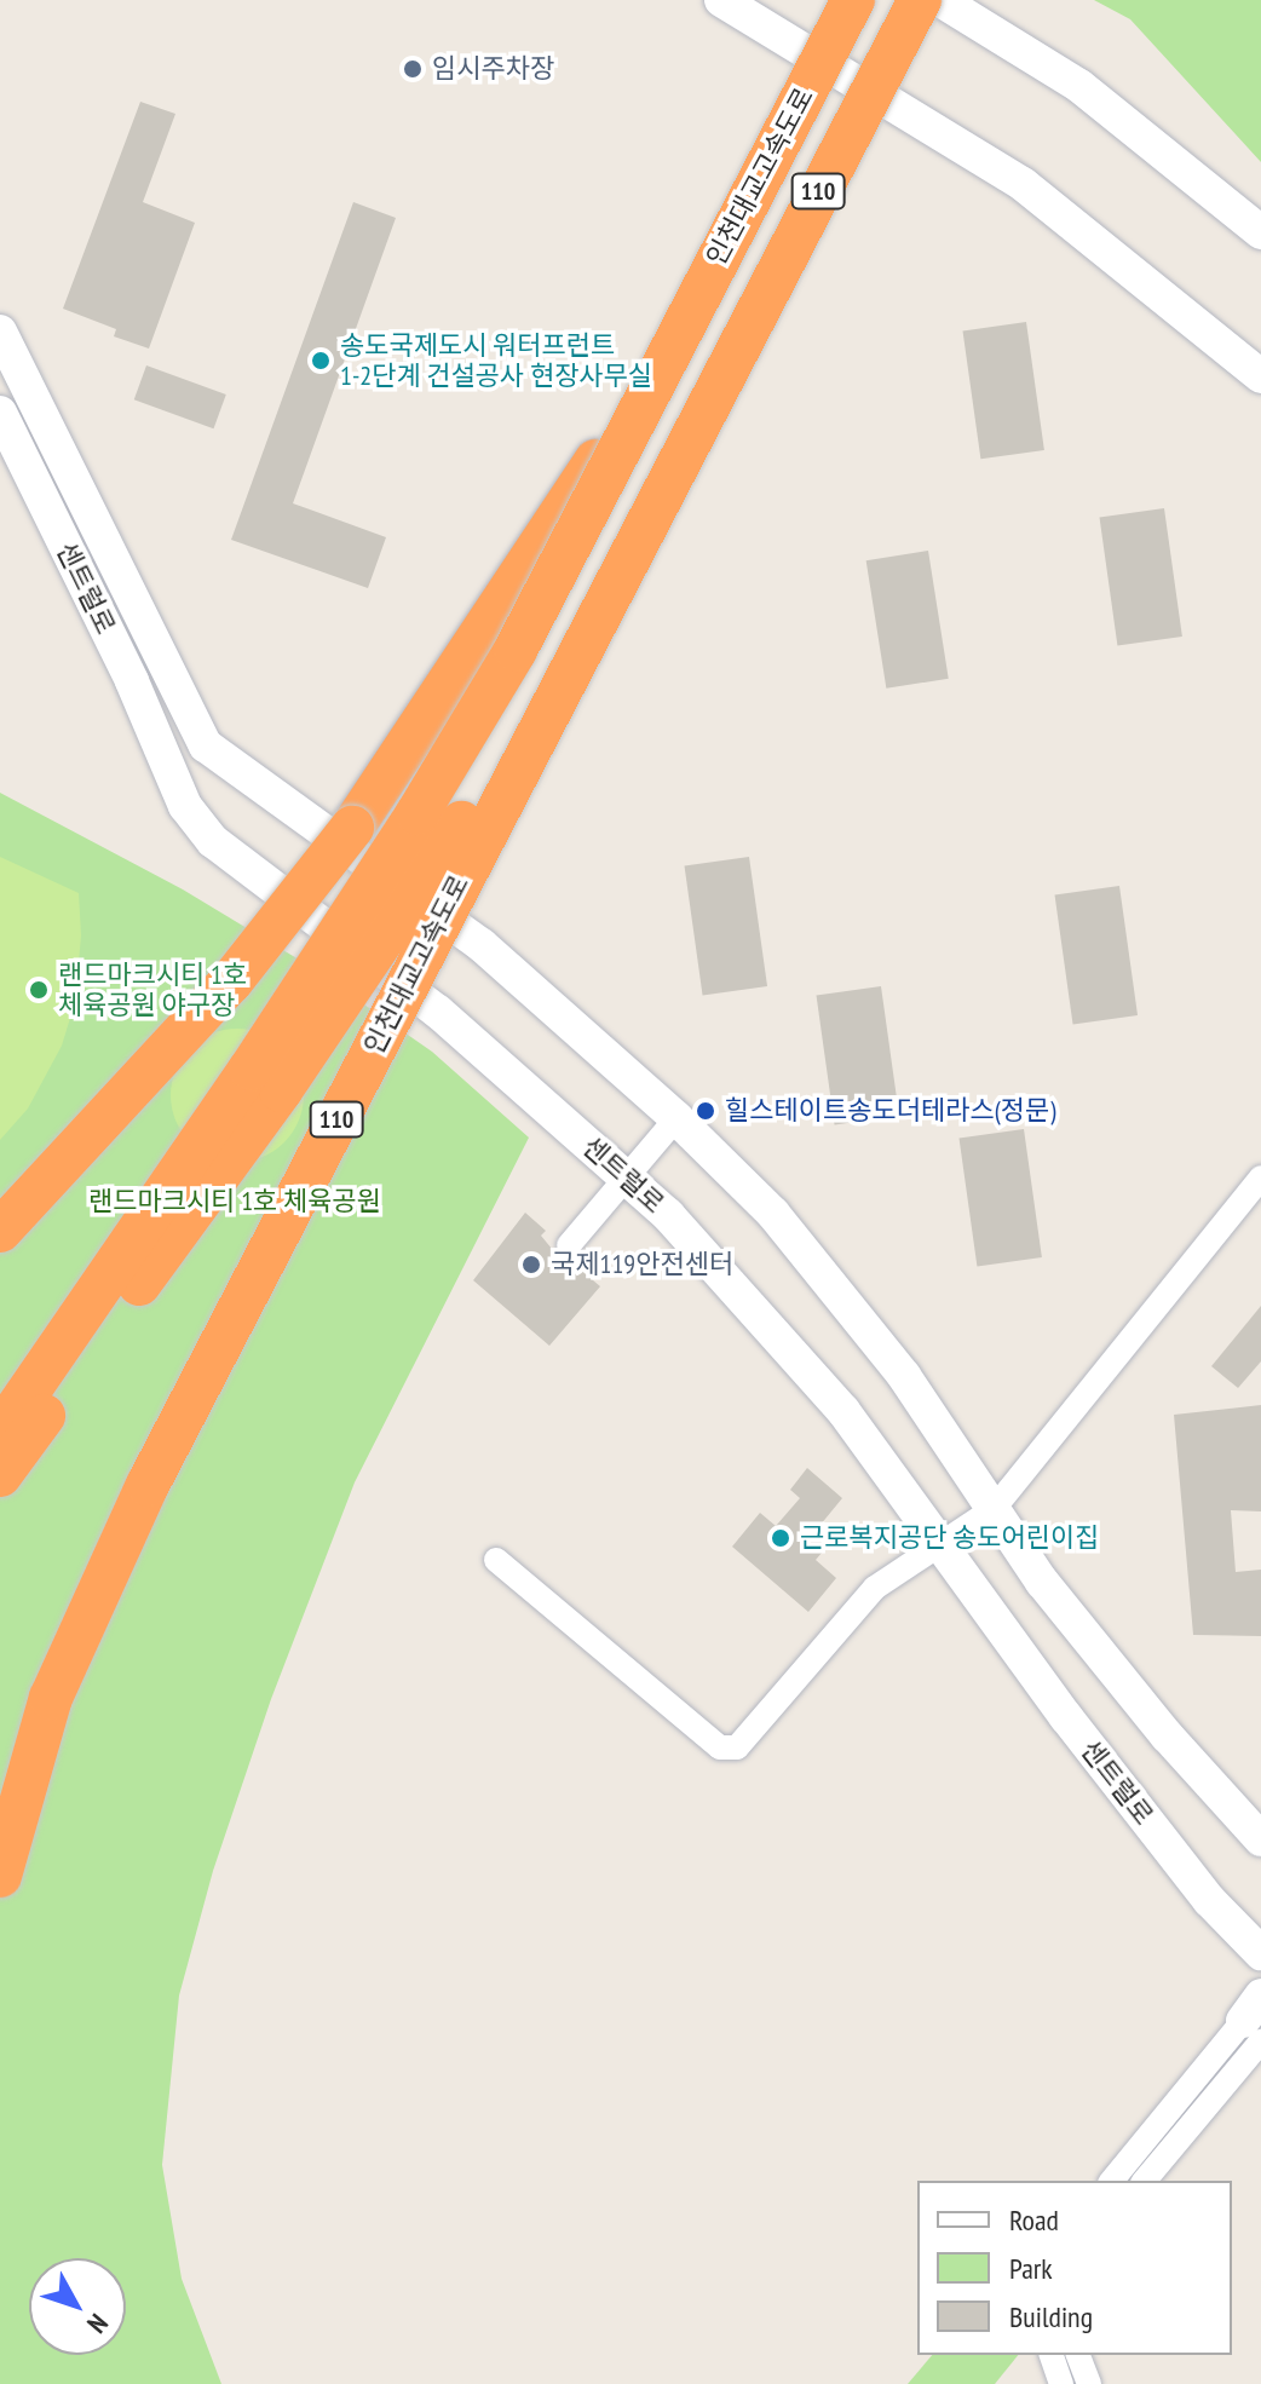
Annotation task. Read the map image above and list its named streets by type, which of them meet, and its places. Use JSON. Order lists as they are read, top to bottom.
{
  "streets": {
    "highway": ["인천대교고속도로", "110"],
    "main road": ["센트럴로"]
  },
  "parks": ["랜드마크시티 1호 체육공원"],
  "places": [
    "임시주차장",
    "송도국제도시 워터프런트 1-2단계 건설공사 현장사무실",
    "랜드마크시티 1호 체육공원 야구장",
    "힐스테이트송도더테라스(정문)",
    "국제119안전센터",
    "근로복지공단 송도어린이집"
  ],
  "legend": ["Road", "Park", "Building"],
  "north": "bottom right"
}
